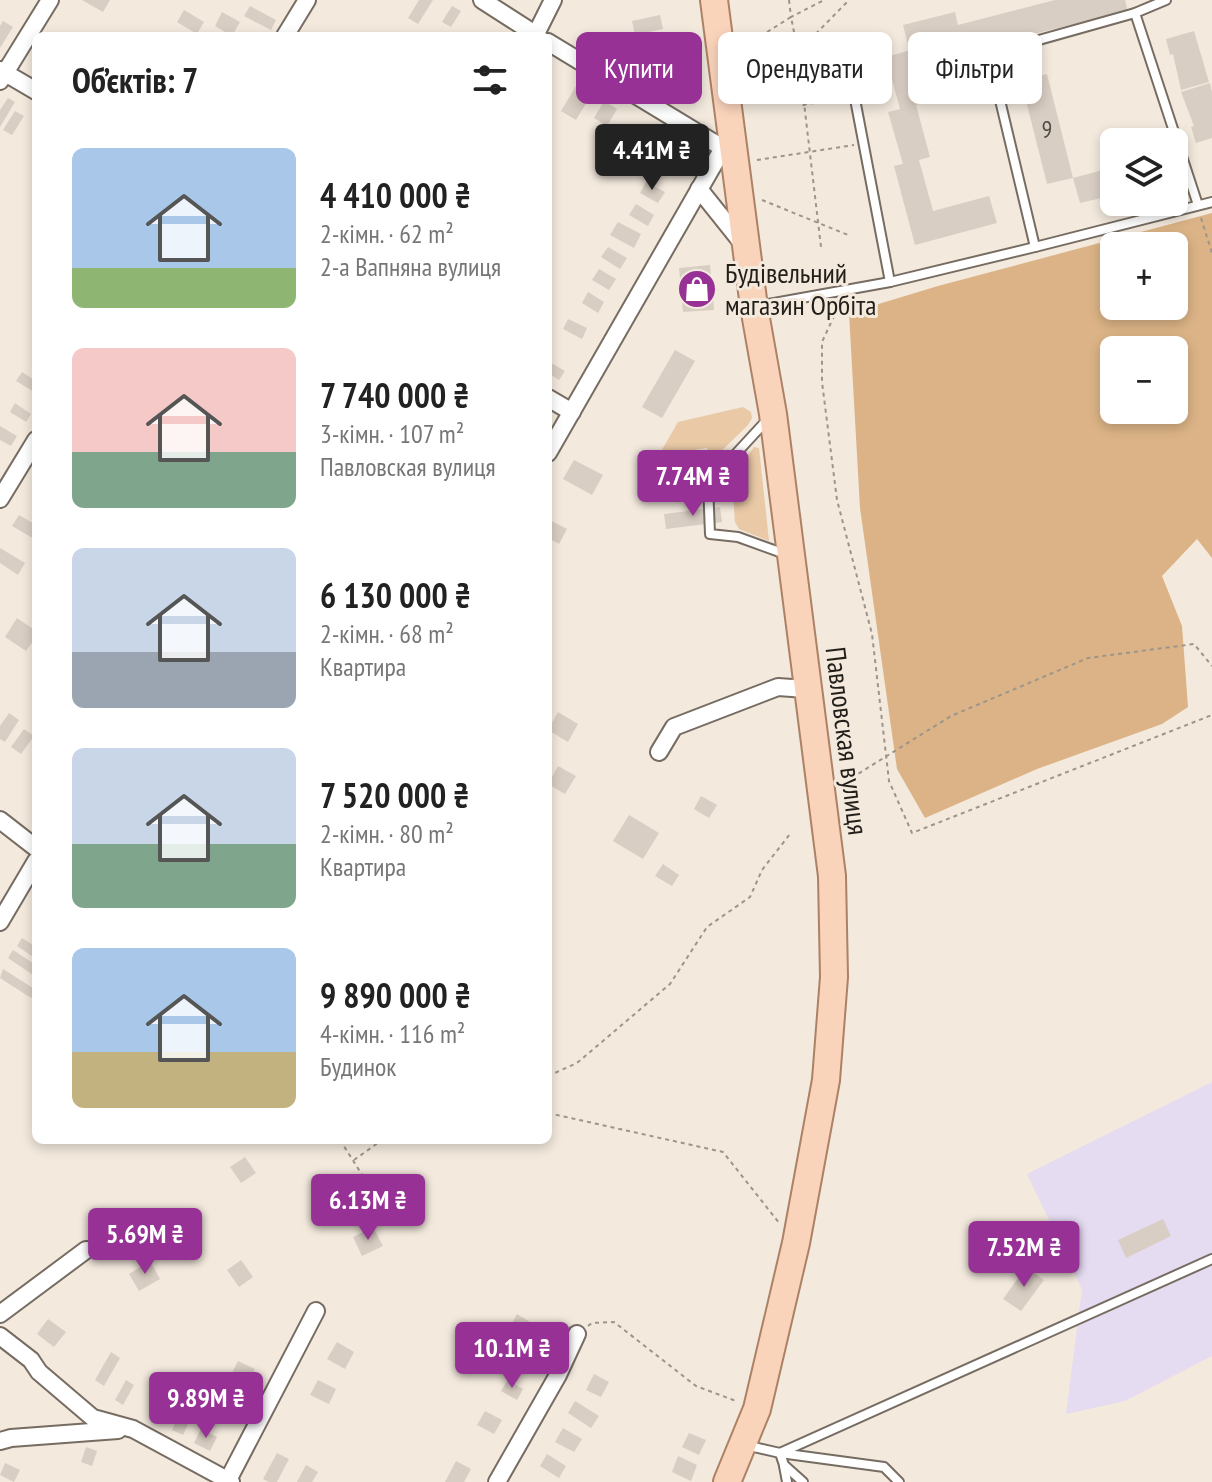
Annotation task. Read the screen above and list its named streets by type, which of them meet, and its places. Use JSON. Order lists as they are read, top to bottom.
{
  "streets": {
    "main road": ["Павловская вулиця"]
  },
  "places": {
    "shop": ["Будівельний магазин Орбіта"]
  },
  "house_numbers": ["9"],
  "page": {
    "chip": ["Купити", "Орендувати", "Фільтри"],
    "heading": "Об’єктів: 7",
    "price": [
      "4.41M ₴",
      "7.74M ₴",
      "6.13M ₴",
      "5.69M ₴",
      "7.52M ₴",
      "10.1M ₴",
      "9.89M ₴"
    ],
    "map_buttons": ["+", "−"],
    "list": [
      {
        "name": "4 410 000 ₴",
        "note": "2-кімн. · 62 m² · 2-а Вапняна вулиця"
      },
      {
        "name": "7 740 000 ₴",
        "note": "3-кімн. · 107 m² · Павловская вулиця"
      },
      {
        "name": "6 130 000 ₴",
        "note": "2-кімн. · 68 m² · Квартира"
      },
      {
        "name": "7 520 000 ₴",
        "note": "2-кімн. · 80 m² · Квартира"
      },
      {
        "name": "9 890 000 ₴",
        "note": "4-кімн. · 116 m² · Будинок"
      }
    ]
  }
}
